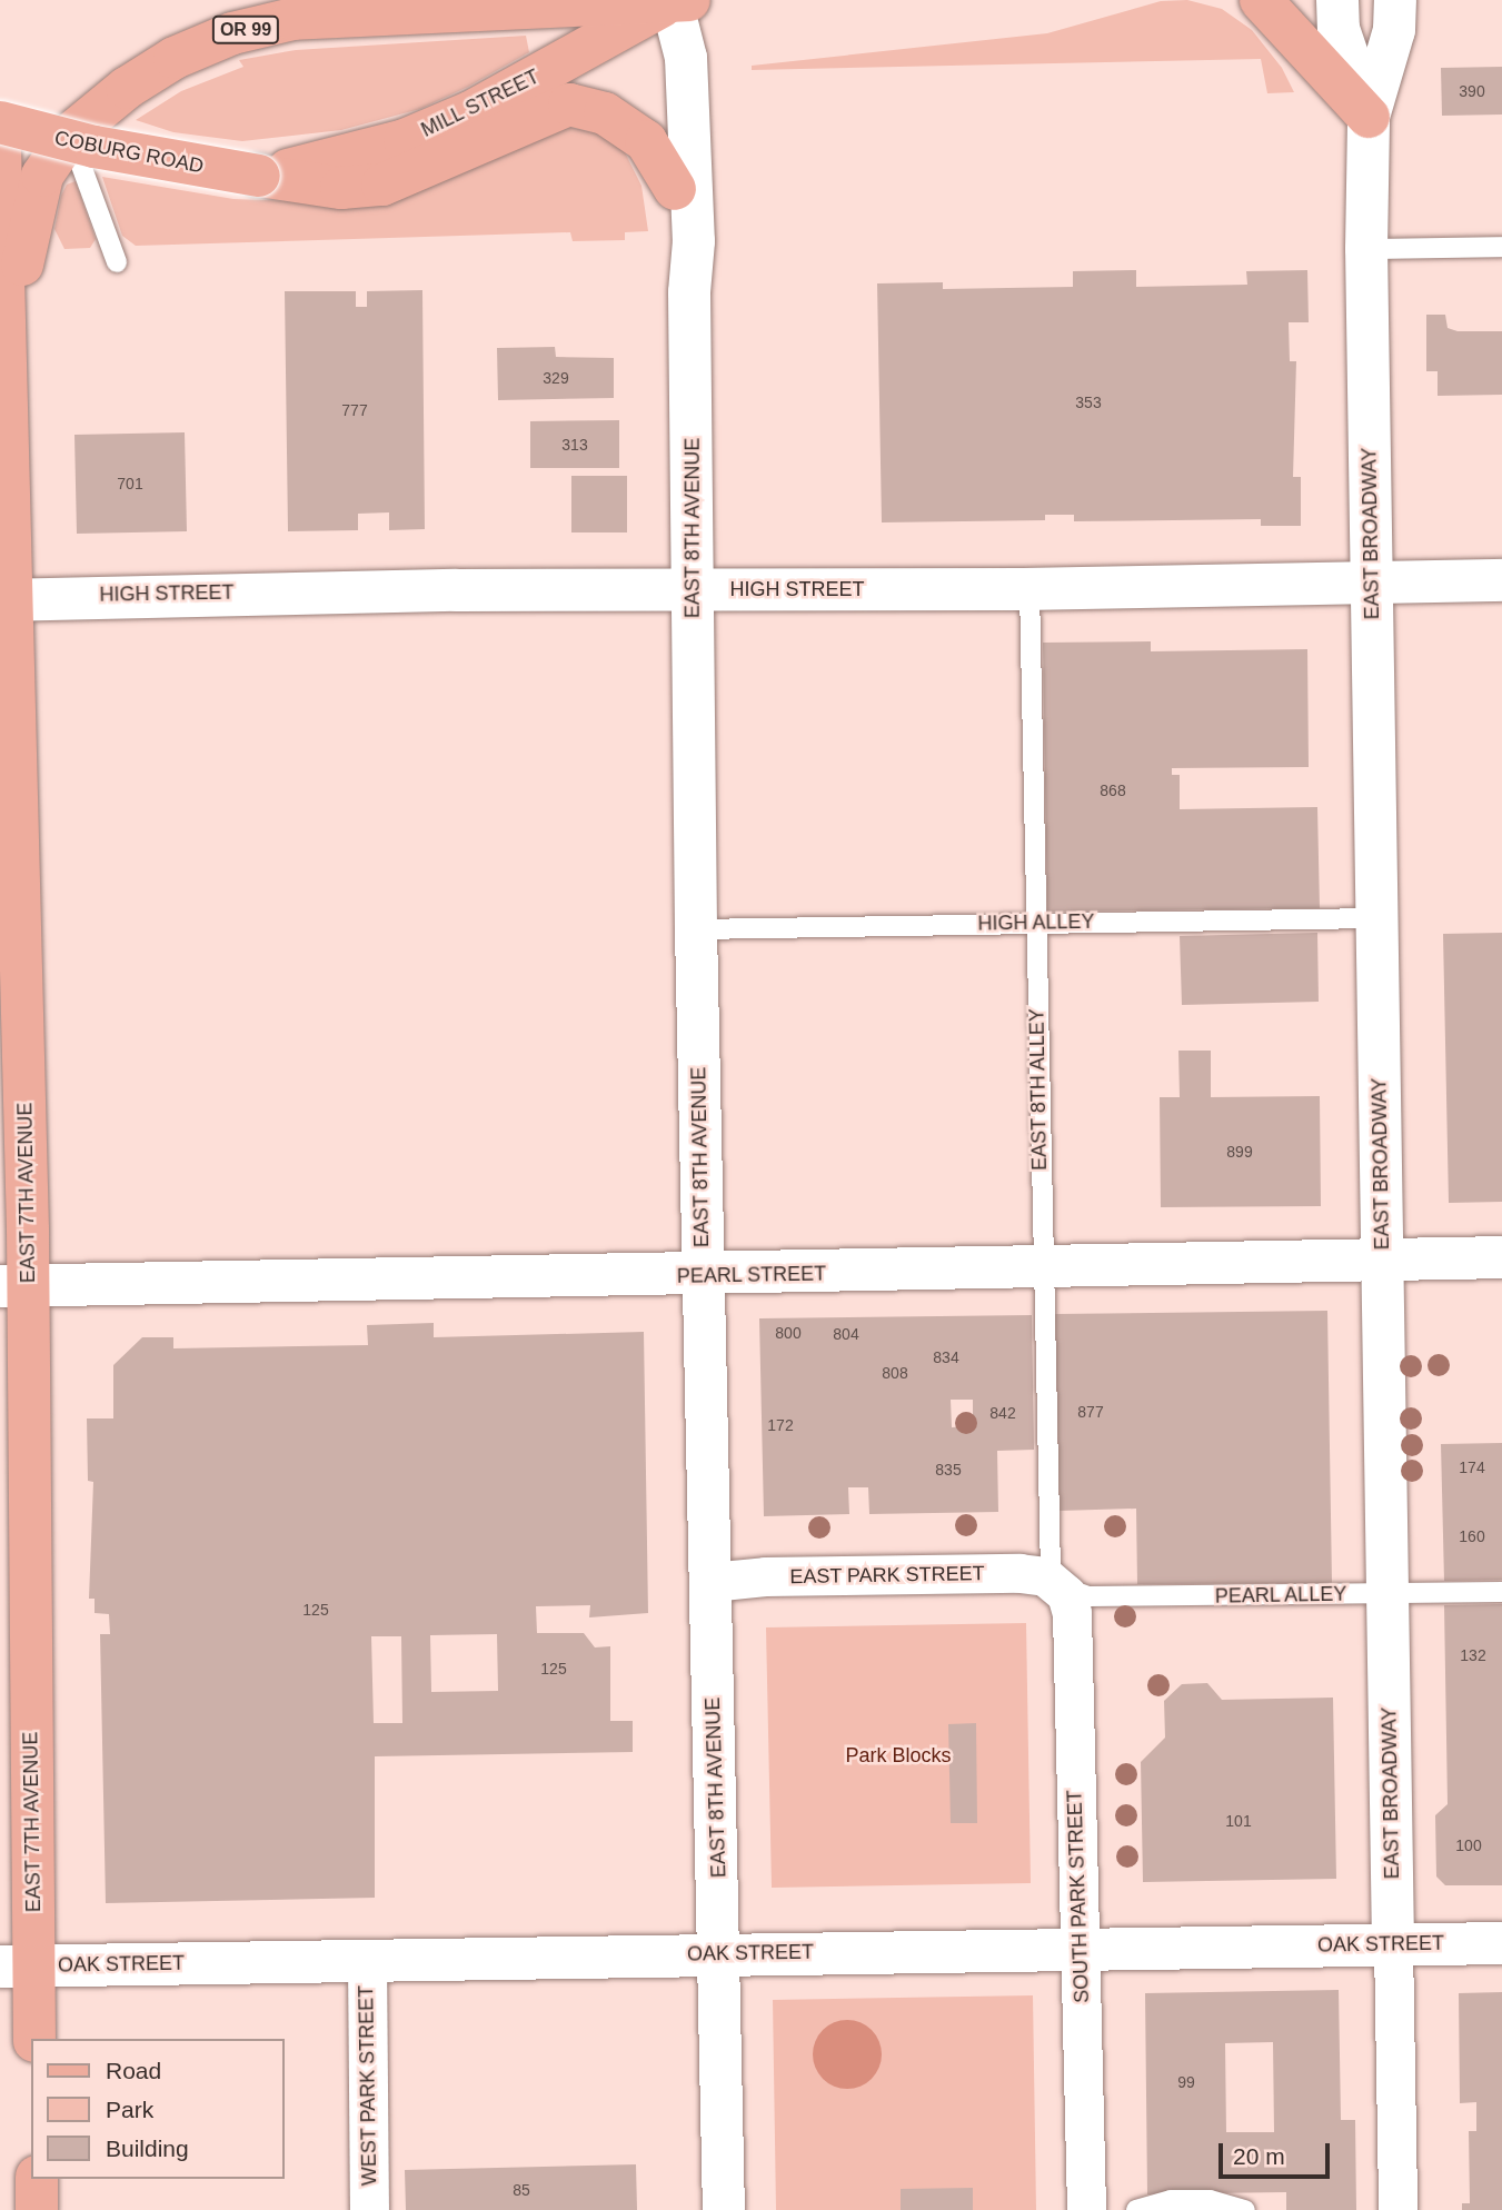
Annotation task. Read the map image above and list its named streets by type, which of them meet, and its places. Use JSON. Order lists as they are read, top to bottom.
{
  "streets": {
    "main road": [
      "OR 99",
      "MILL STREET",
      "COBURG ROAD",
      "EAST 8TH AVENUE",
      "EAST BROADWAY",
      "HIGH STREET",
      "EAST 7TH AVENUE",
      "PEARL STREET",
      "OAK STREET"
    ],
    "street": ["EAST PARK STREET", "SOUTH PARK STREET", "WEST PARK STREET"],
    "lane": ["HIGH ALLEY", "EAST 8TH ALLEY", "PEARL ALLEY"]
  },
  "crossings": [
    ["OR 99", "MILL STREET"],
    ["OR 99", "EAST 8TH AVENUE"],
    ["OR 99", "EAST 7TH AVENUE"],
    ["MILL STREET", "COBURG ROAD"],
    ["MILL STREET", "EAST 8TH AVENUE"],
    ["COBURG ROAD", "EAST 8TH AVENUE"],
    ["EAST 8TH AVENUE", "HIGH STREET"],
    ["EAST 8TH AVENUE", "HIGH ALLEY"],
    ["EAST 8TH AVENUE", "PEARL STREET"],
    ["EAST 8TH AVENUE", "EAST PARK STREET"],
    ["EAST 8TH AVENUE", "OAK STREET"],
    ["EAST BROADWAY", "HIGH STREET"],
    ["EAST BROADWAY", "HIGH ALLEY"],
    ["EAST BROADWAY", "PEARL STREET"],
    ["EAST BROADWAY", "PEARL ALLEY"],
    ["EAST BROADWAY", "OAK STREET"],
    ["HIGH STREET", "EAST 8TH ALLEY"],
    ["HIGH STREET", "EAST 7TH AVENUE"],
    ["HIGH ALLEY", "EAST 8TH ALLEY"],
    ["EAST 8TH ALLEY", "PEARL STREET"],
    ["EAST 8TH ALLEY", "EAST PARK STREET"],
    ["EAST 8TH ALLEY", "PEARL ALLEY"],
    ["EAST 8TH ALLEY", "SOUTH PARK STREET"],
    ["EAST 7TH AVENUE", "PEARL STREET"],
    ["EAST 7TH AVENUE", "OAK STREET"],
    ["EAST PARK STREET", "PEARL ALLEY"],
    ["EAST PARK STREET", "SOUTH PARK STREET"],
    ["PEARL ALLEY", "SOUTH PARK STREET"],
    ["SOUTH PARK STREET", "OAK STREET"],
    ["OAK STREET", "WEST PARK STREET"]
  ],
  "parks": ["Park Blocks"],
  "house_numbers": [
    "390",
    "329",
    "353",
    "777",
    "313",
    "701",
    "868",
    "899",
    "800",
    "804",
    "834",
    "808",
    "877",
    "842",
    "172",
    "174",
    "835",
    "160",
    "125",
    "132",
    "125",
    "101",
    "100",
    "99",
    "85"
  ],
  "legend": ["Road", "Park", "Building"],
  "scale_bar": "20 m"
}
